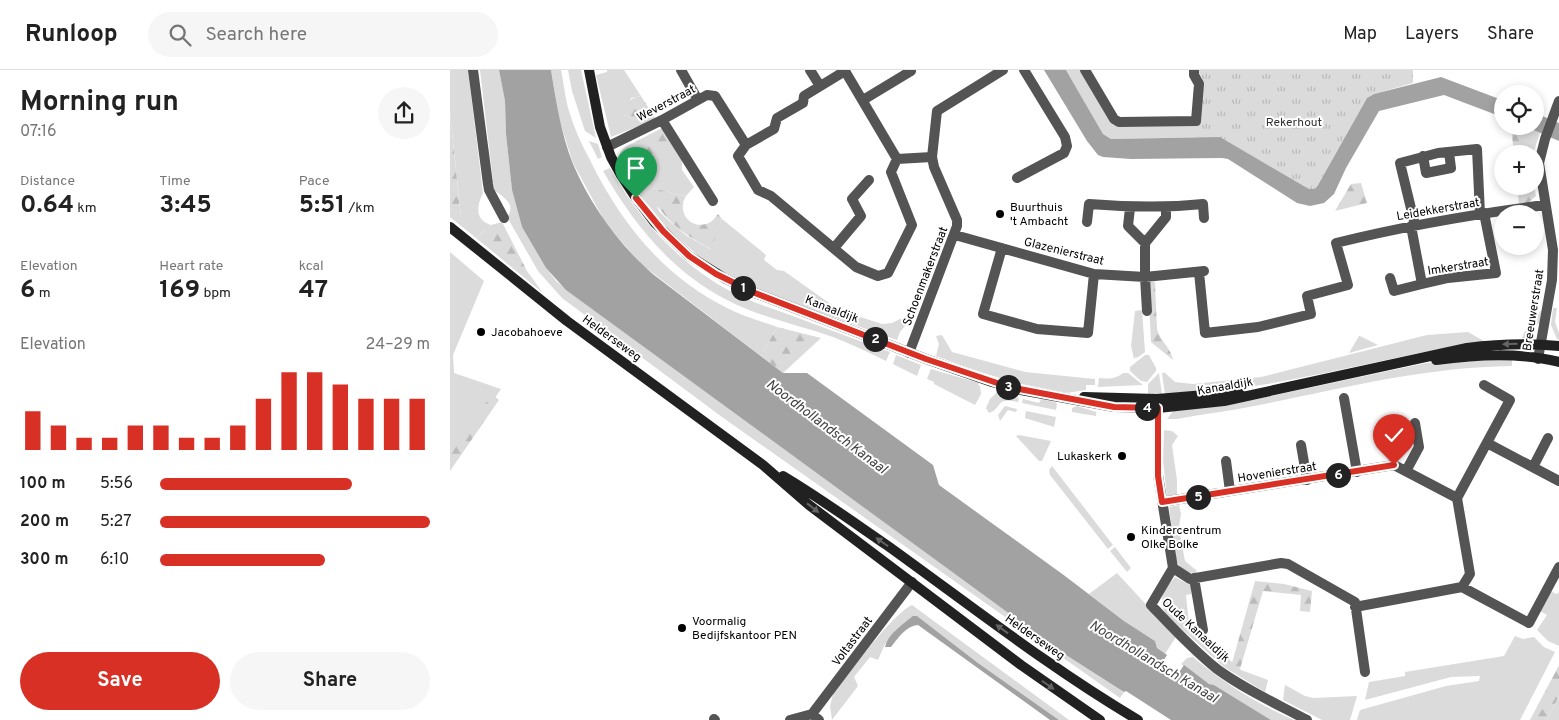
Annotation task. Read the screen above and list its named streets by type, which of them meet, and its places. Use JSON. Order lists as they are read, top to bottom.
{
  "streets": {
    "street": [
      "Weverstraat",
      "Leidekkerstraat",
      "Glazenierstraat",
      "Imkerstraat",
      "Schoenmakerstraat",
      "Kanaaldijk",
      "Breeuwerstraat",
      "Helderseweg",
      "Hovenierstraat",
      "Oude Kanaaldijk",
      "Voltastraat"
    ]
  },
  "crossings": [
    ["Weverstraat", "Kanaaldijk"],
    ["Leidekkerstraat", "Glazenierstraat"],
    ["Leidekkerstraat", "Imkerstraat"],
    ["Leidekkerstraat", "Breeuwerstraat"],
    ["Glazenierstraat", "Schoenmakerstraat"],
    ["Schoenmakerstraat", "Kanaaldijk"],
    ["Kanaaldijk", "Breeuwerstraat"],
    ["Helderseweg", "Voltastraat"]
  ],
  "water": ["Noordhollandsch Kanaal"],
  "parks": ["Rekerhout"],
  "places": [
    "Buurthuis 't Ambacht",
    "Jacobahoeve",
    "Lukaskerk",
    "Kindercentrum Olke Bolke",
    "Voormalig Bedijfskantoor PEN"
  ],
  "page": {
    "header": "Runloop",
    "search": "Search here",
    "nav": ["Map", "Layers", "Share"],
    "heading": ["Morning run", "07:16"],
    "map_buttons": ["+", "−"],
    "stats": [
      ["Distance", "0.64 km"],
      ["Time", "3:45"],
      ["Pace", "5:51 /km"],
      ["Elevation", "6 m"],
      ["Heart rate", "169 bpm"],
      ["kcal", "47"]
    ],
    "pins": [
      "1",
      "2",
      "3",
      "4",
      "6",
      "5"
    ],
    "chart": ["Elevation", "24–29 m"],
    "list": [
      {
        "name": "100 m",
        "note": "5:56"
      },
      {
        "name": "200 m",
        "note": "5:27"
      },
      {
        "name": "300 m",
        "note": "6:10"
      }
    ],
    "buttons": ["Save", "Share"]
  }
}
